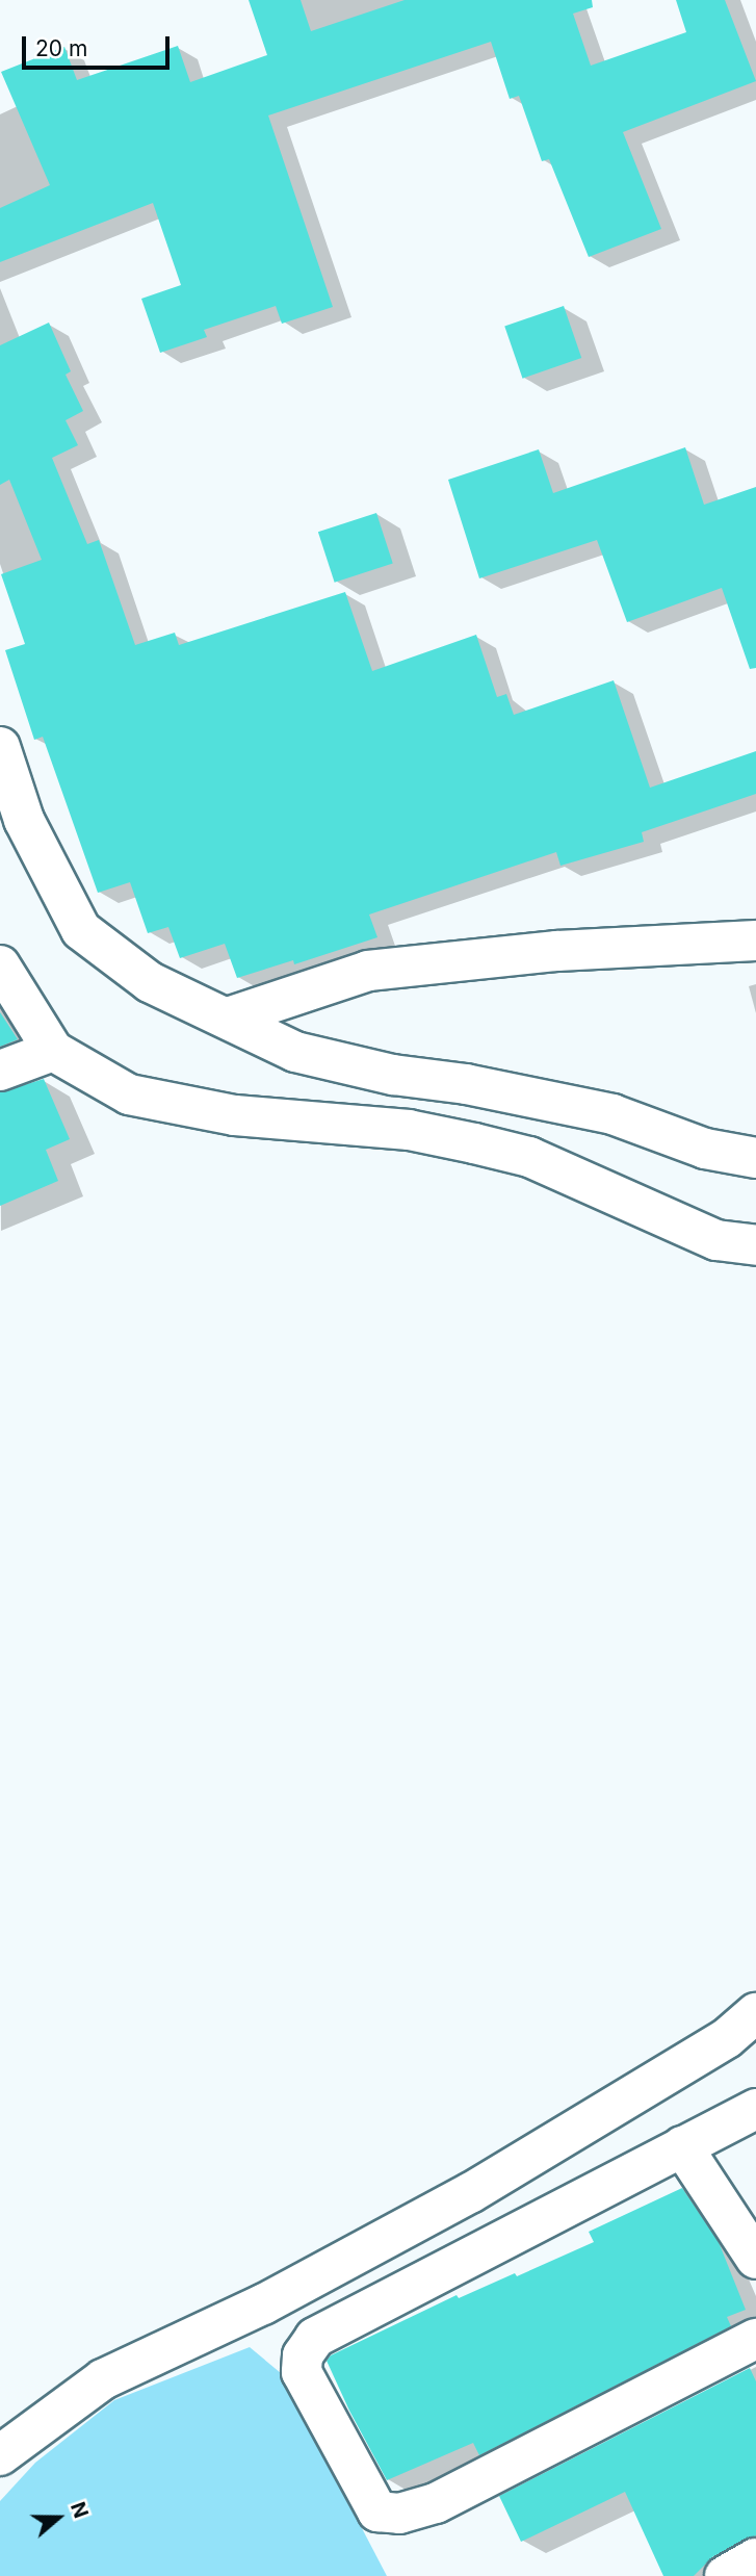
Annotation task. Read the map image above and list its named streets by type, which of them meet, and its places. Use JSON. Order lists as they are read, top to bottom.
{
  "scale_bar": "20 m",
  "north": "right"
}
